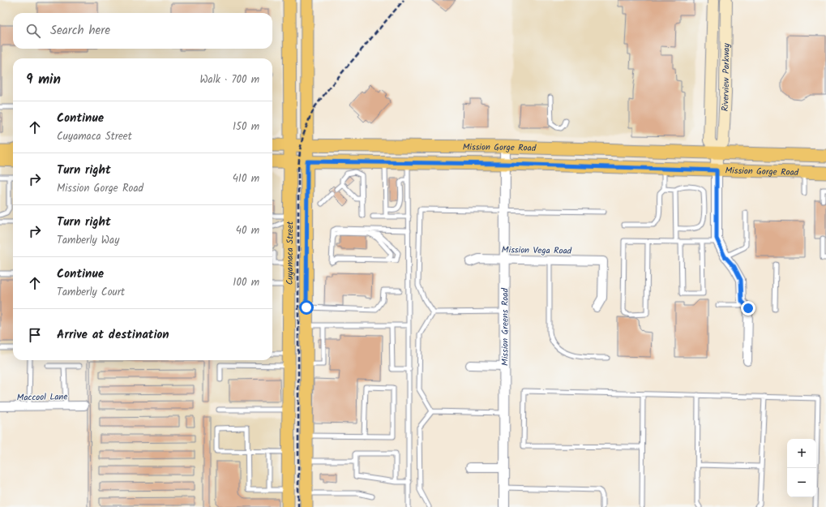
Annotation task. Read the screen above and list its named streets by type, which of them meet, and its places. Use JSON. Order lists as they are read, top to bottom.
{
  "streets": {
    "main road": ["Riverview Parkway", "Mission Gorge Road", "Cuyamaca Street"],
    "street": ["Mission Vega Road", "Mission Greens Road", "Maccool Lane"]
  },
  "crossings": [
    ["Riverview Parkway", "Mission Gorge Road"],
    ["Mission Gorge Road", "Cuyamaca Street"],
    ["Mission Gorge Road", "Mission Greens Road"],
    ["Mission Vega Road", "Mission Greens Road"]
  ],
  "page": {
    "search": "Search here",
    "heading": ["9 min", "Walk · 700 m"],
    "list": [
      ["Continue", "Cuyamaca Street", "150 m"],
      ["Turn right", "Mission Gorge Road", "410 m"],
      ["Turn right", "Tamberly Way", "40 m"],
      ["Continue", "Tamberly Court", "100 m"],
      "Arrive at destination"
    ],
    "map_buttons": ["+", "−"]
  }
}
